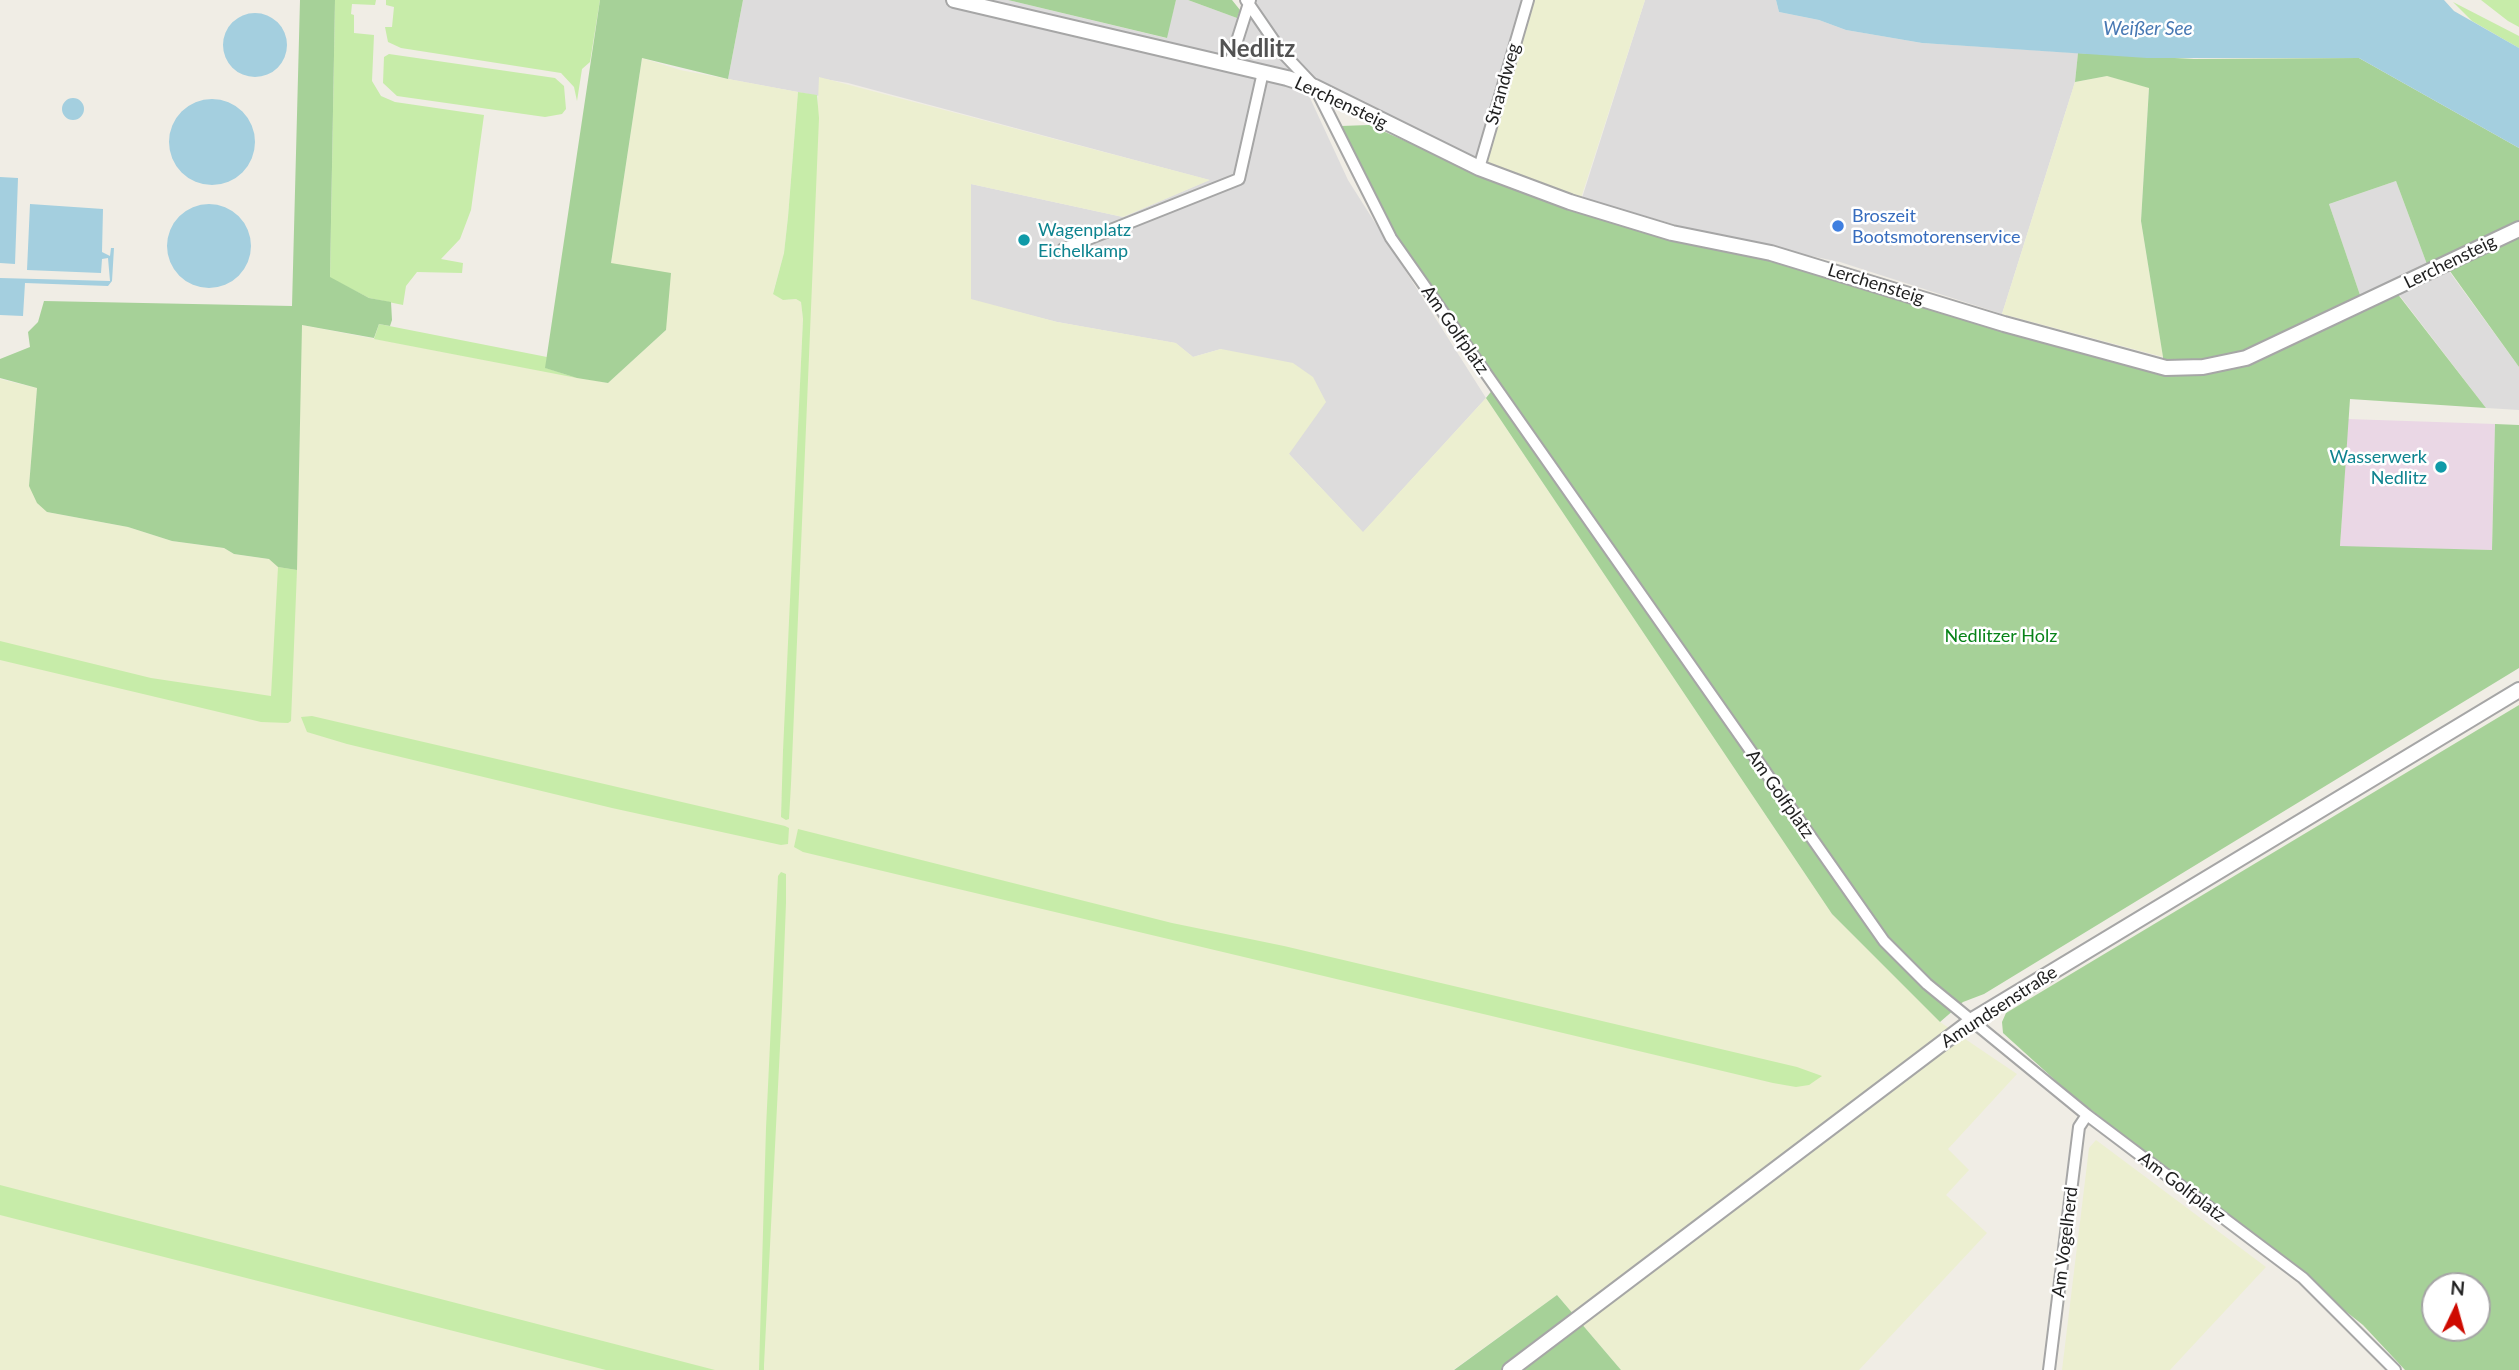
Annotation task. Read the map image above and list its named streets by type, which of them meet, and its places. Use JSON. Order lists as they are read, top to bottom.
{
  "streets": {
    "street": [
      "Strandweg",
      "Lerchensteig",
      "Am Golfplatz",
      "Amundsenstraße",
      "Am Vogelherd"
    ]
  },
  "crossings": [
    ["Strandweg", "Lerchensteig"],
    ["Lerchensteig", "Am Golfplatz"],
    ["Am Golfplatz", "Amundsenstraße"],
    ["Am Golfplatz", "Am Vogelherd"]
  ],
  "districts": ["Nedlitz"],
  "water": ["Weißer See"],
  "parks": ["Nedlitzer Holz"],
  "places": ["Broszeit Bootsmotorenservice", "Wagenplatz Eichelkamp", "Wasserwerk Nedlitz"],
  "north": "top"
}
